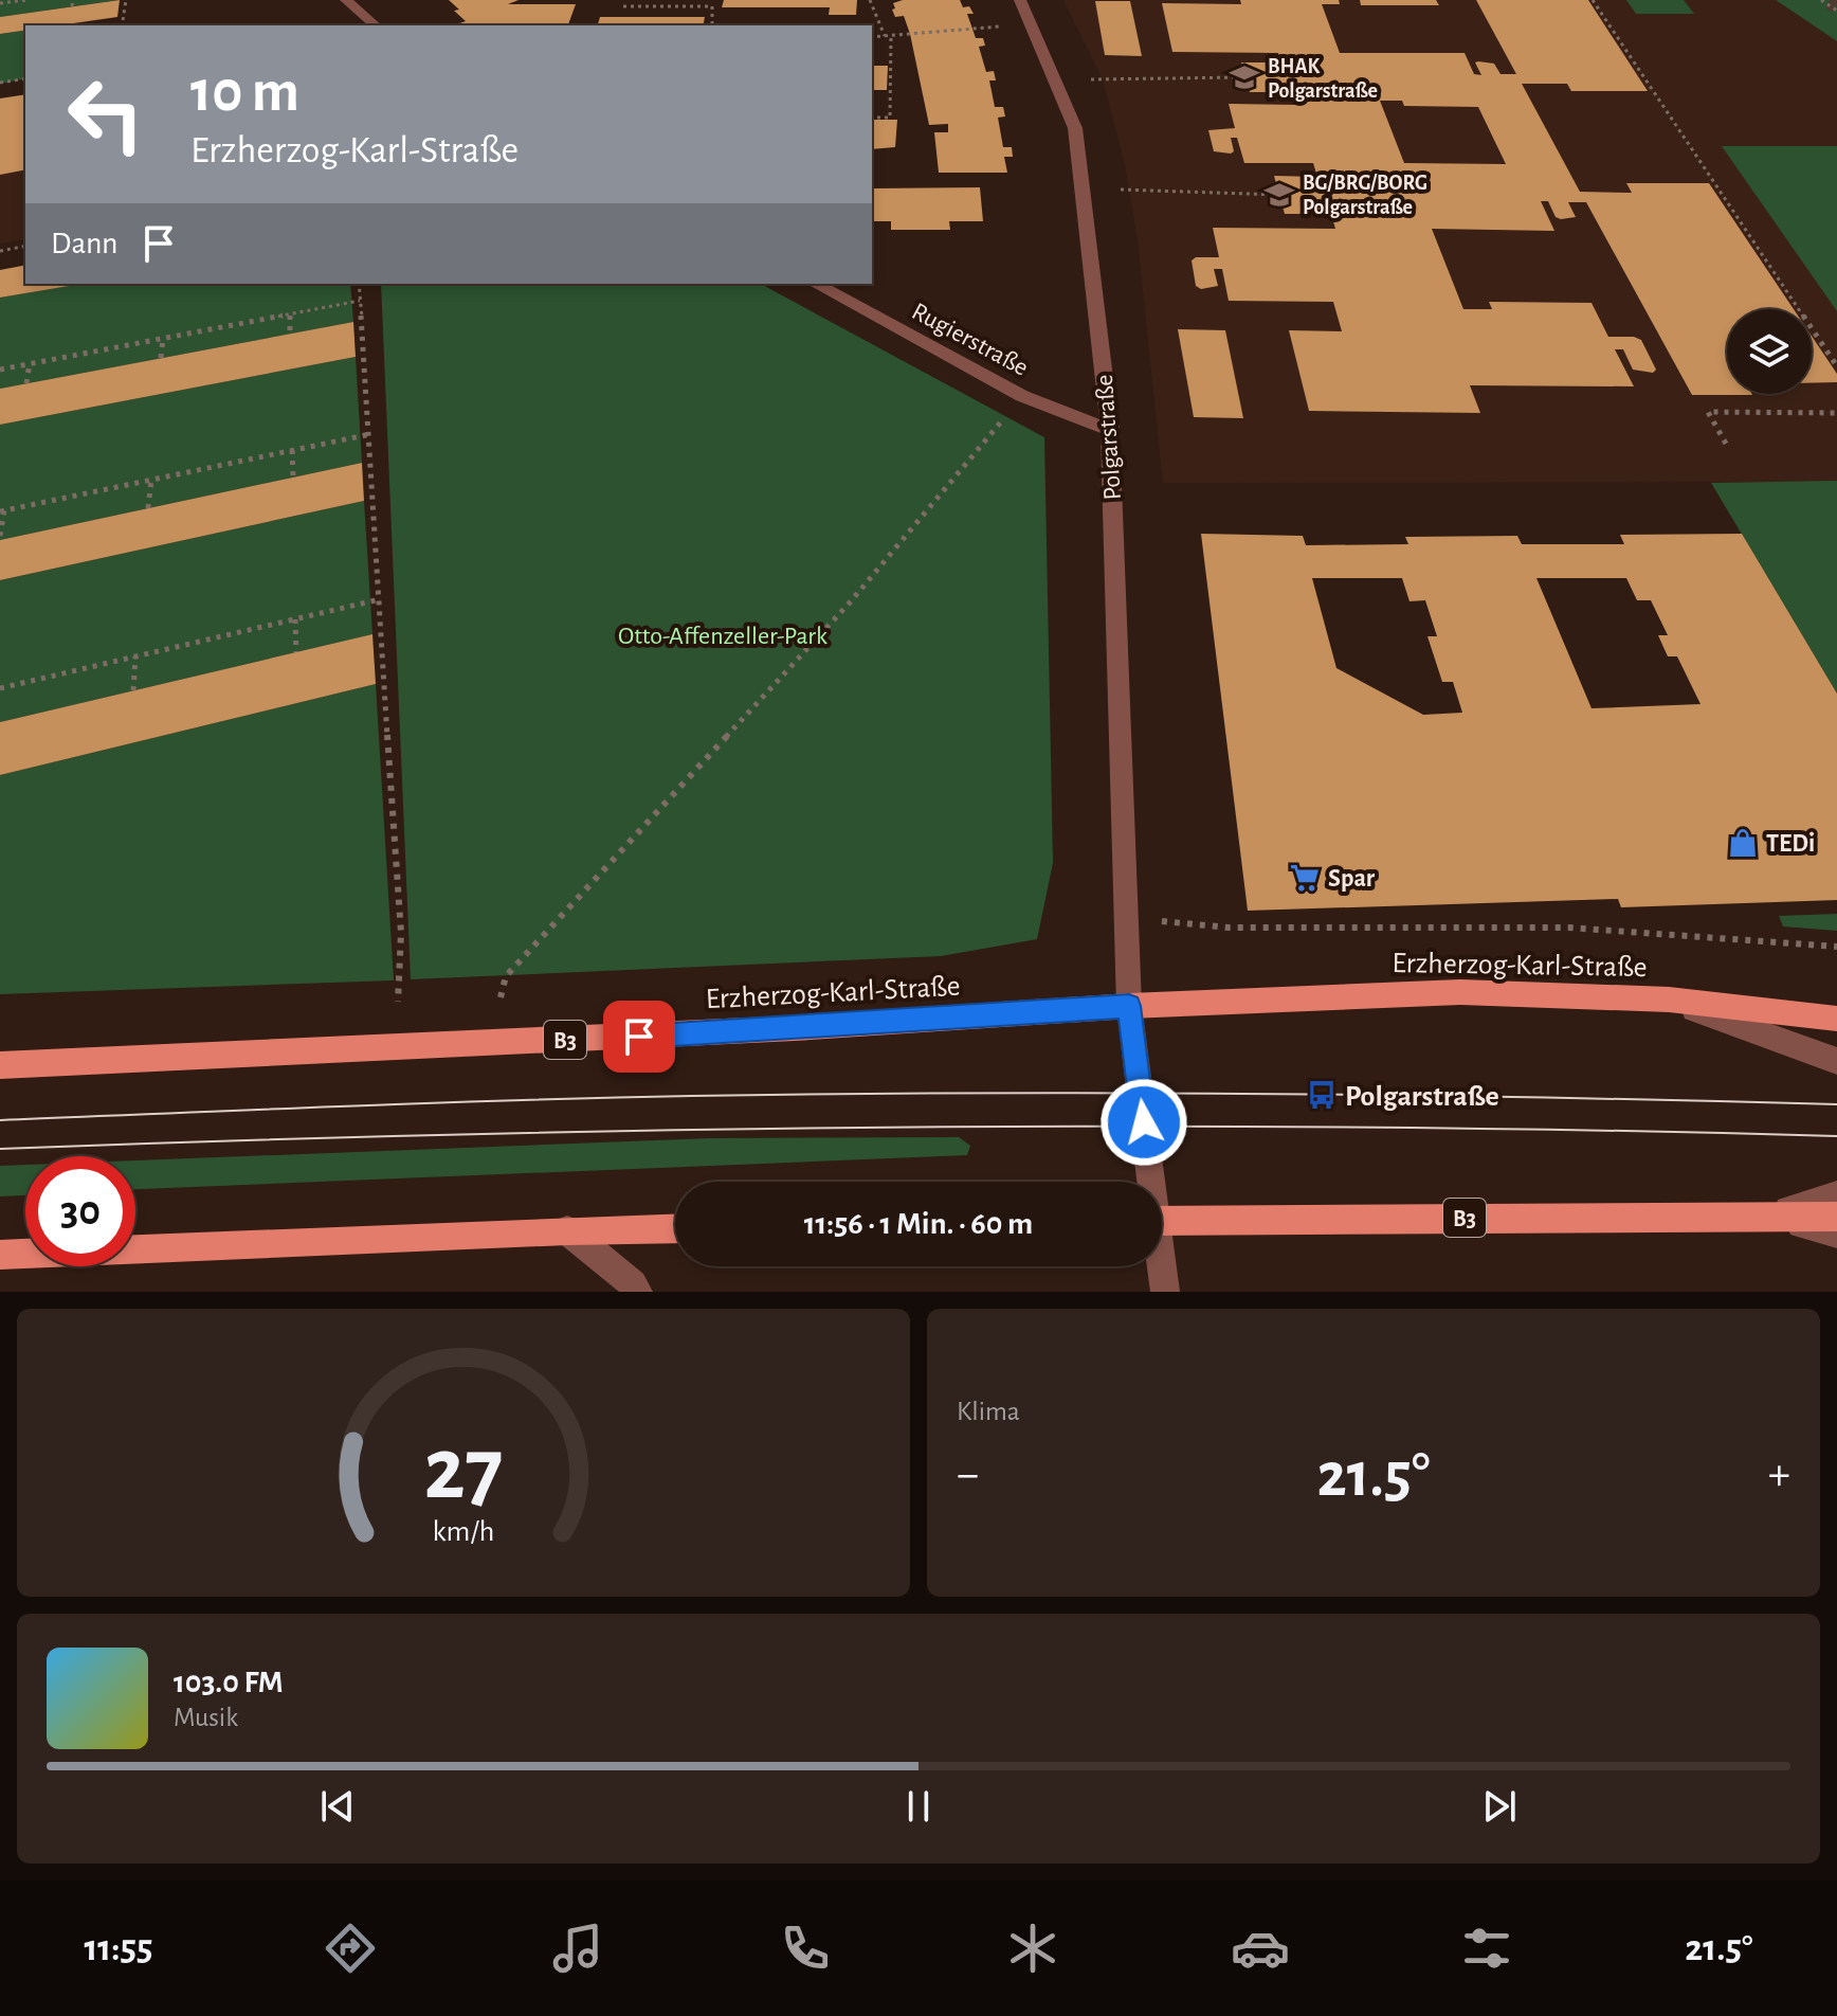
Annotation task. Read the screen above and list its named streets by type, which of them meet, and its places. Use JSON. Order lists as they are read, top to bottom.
{
  "streets": {
    "main road": ["Erzherzog-Karl-Straße", "B3"],
    "street": ["Rugierstraße", "Polgarstraße"]
  },
  "crossings": [
    ["Rugierstraße", "Polgarstraße"],
    ["Polgarstraße", "Erzherzog-Karl-Straße"]
  ],
  "parks": ["Otto-Affenzeller-Park"],
  "places": {
    "school or university": ["BHAK Polgarstraße", "BG/BRG/BORG Polgarstraße"],
    "shop": ["TEDi"],
    "supermarket": ["Spar"],
    "bus stop": ["Polgarstraße"]
  },
  "page": {
    "turn": ["10 m", "Erzherzog-Karl-Straße"],
    "then": "Dann",
    "limit": "30",
    "trip": "11:56 · 1 Min. · 60 m",
    "tile": "Klima",
    "heat": ["−", "21.5°", "+"],
    "song": ["103.0 FM", "Musik"],
    "tabs": ["11:55", "21.5°"],
    "gauge": ["27", "km/h"]
  }
}
